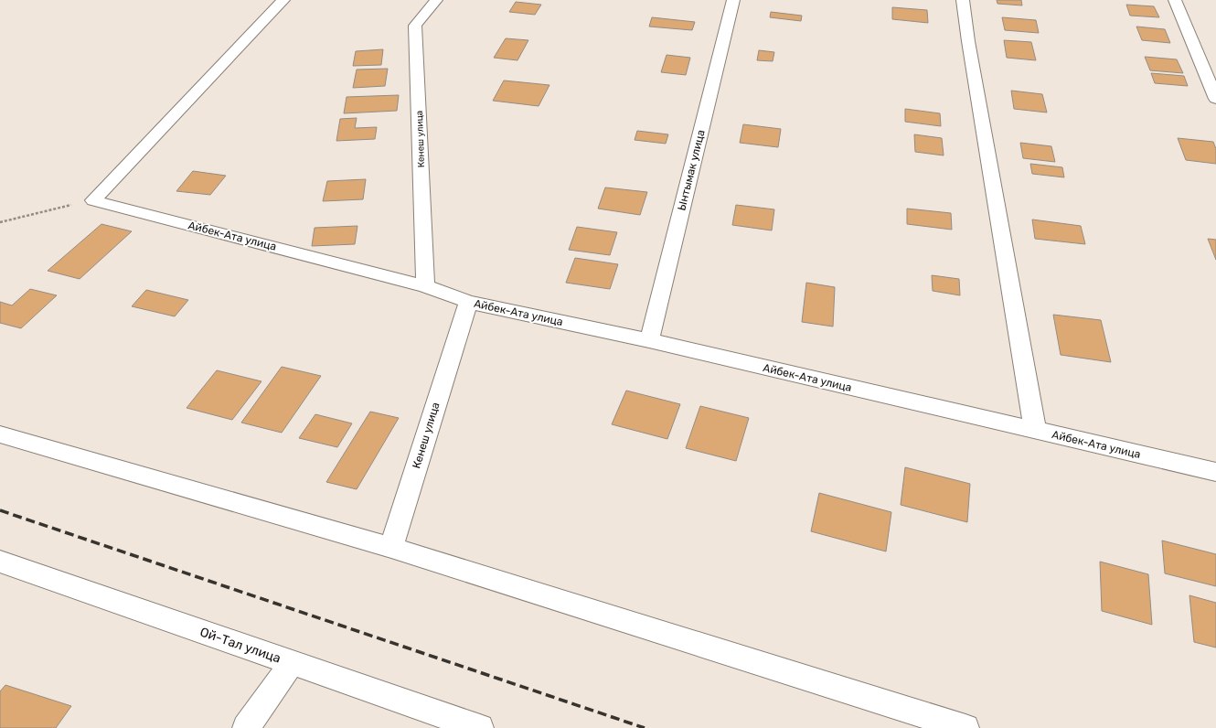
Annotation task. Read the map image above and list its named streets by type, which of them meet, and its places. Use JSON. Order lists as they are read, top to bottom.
{
  "streets": {
    "street": [
      "Кенеш улица",
      "Ынтымак улица",
      "Айбек-Ата улица",
      "Ой-Тал улица"
    ]
  },
  "crossings": [
    ["Кенеш улица", "Айбек-Ата улица"],
    ["Ынтымак улица", "Айбек-Ата улица"]
  ]
}
